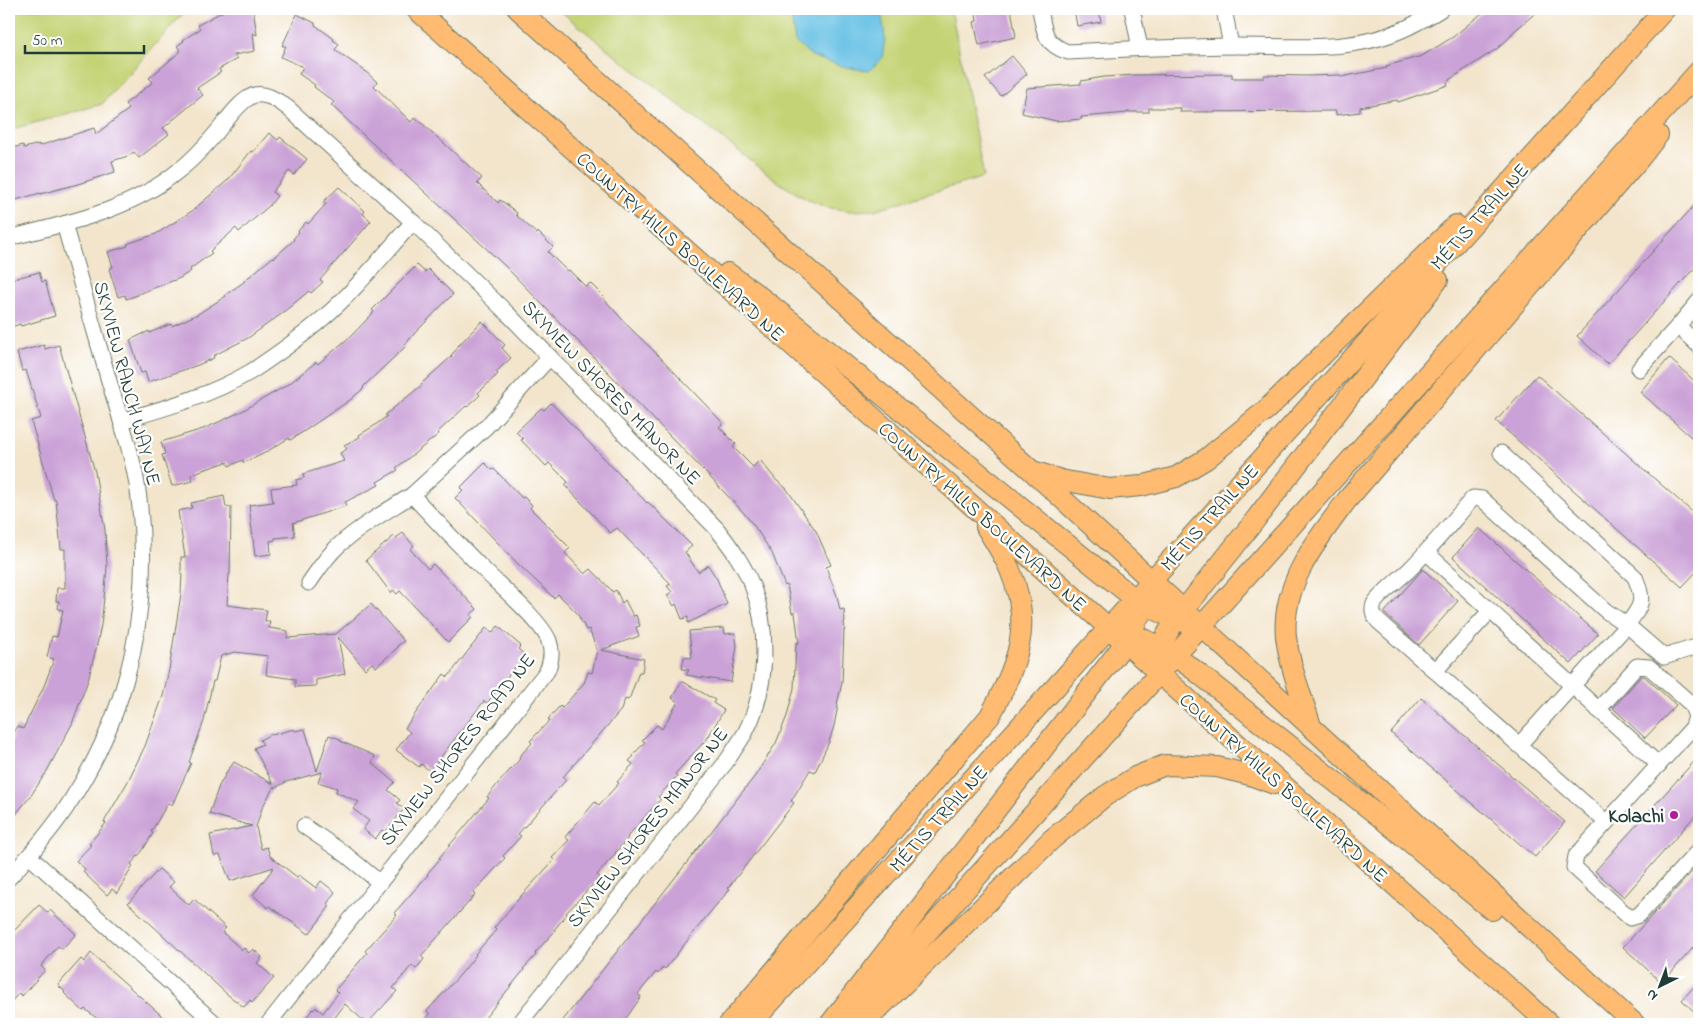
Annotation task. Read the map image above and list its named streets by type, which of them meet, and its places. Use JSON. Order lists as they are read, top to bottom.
{
  "streets": {
    "main road": ["MÉTIS TRAIL NE", "COUNTRY HILLS BOULEVARD NE"],
    "street": ["SKYVIEW RANCH WAY NE", "SKYVIEW SHORES MANOR NE", "SKYVIEW SHORES ROAD NE"]
  },
  "crossings": [
    ["MÉTIS TRAIL NE", "COUNTRY HILLS BOULEVARD NE"],
    ["SKYVIEW RANCH WAY NE", "SKYVIEW SHORES MANOR NE"]
  ],
  "places": ["Kolachi"],
  "scale_bar": "50 m",
  "north": "bottom left"
}
